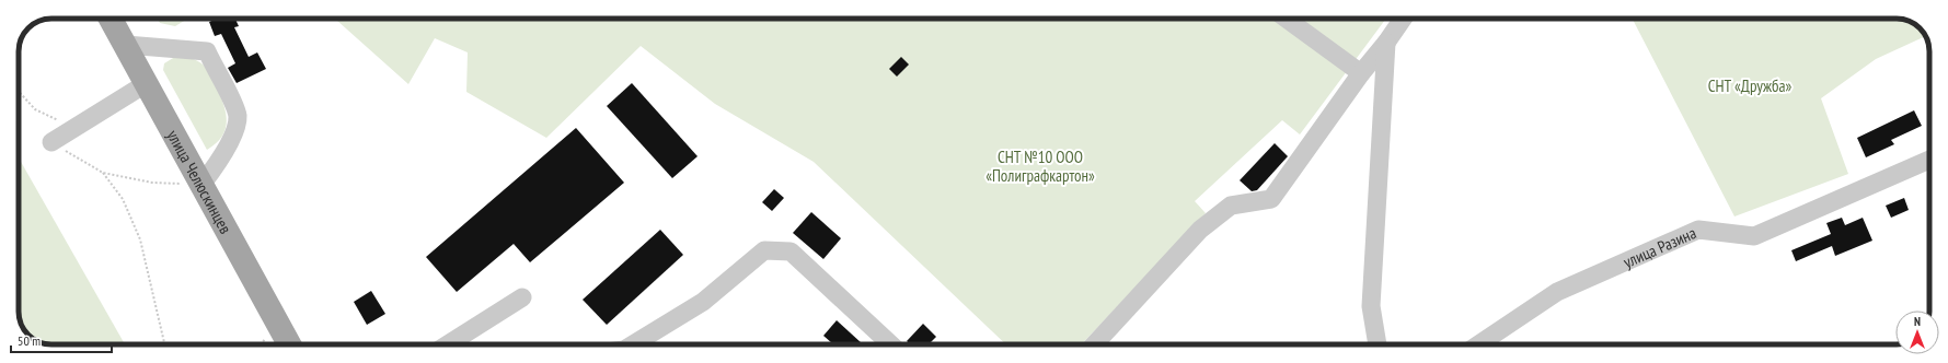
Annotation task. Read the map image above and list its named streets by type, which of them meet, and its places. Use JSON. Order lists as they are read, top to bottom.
{
  "streets": {
    "main road": ["улица Челюскинцев"],
    "street": ["улица Разина"]
  },
  "parks": ["СНТ «Дружба»", "СНТ №10 ООО «Полиграфкартон»"],
  "scale_bar": "50 m",
  "north": "top"
}
